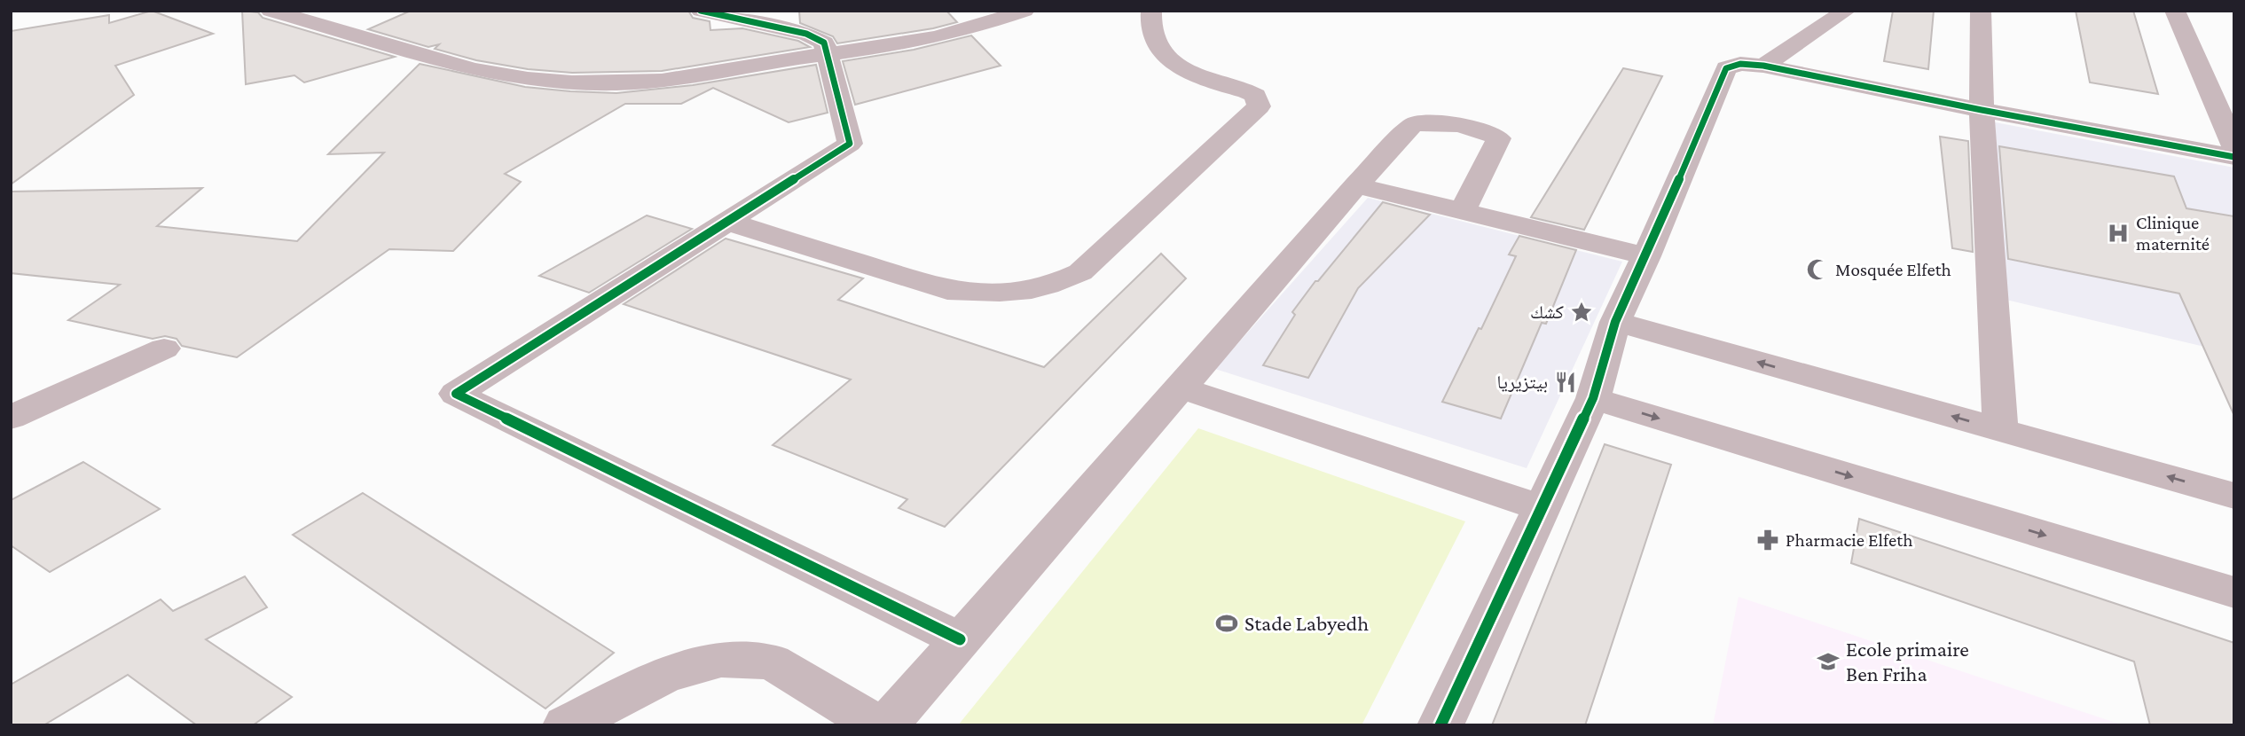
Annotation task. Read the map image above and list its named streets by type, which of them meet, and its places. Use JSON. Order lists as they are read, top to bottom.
{
  "places": {
    "hospital": ["Clinique maternité"],
    "mosque": ["Mosquée Elfeth"],
    "place": ["كشك"],
    "restaurant": ["بيتزيريا"],
    "pharmacy": ["Pharmacie Elfeth"],
    "sports": ["Stade Labyedh"],
    "school or university": ["Ecole primaire Ben Friha"]
  }
}
